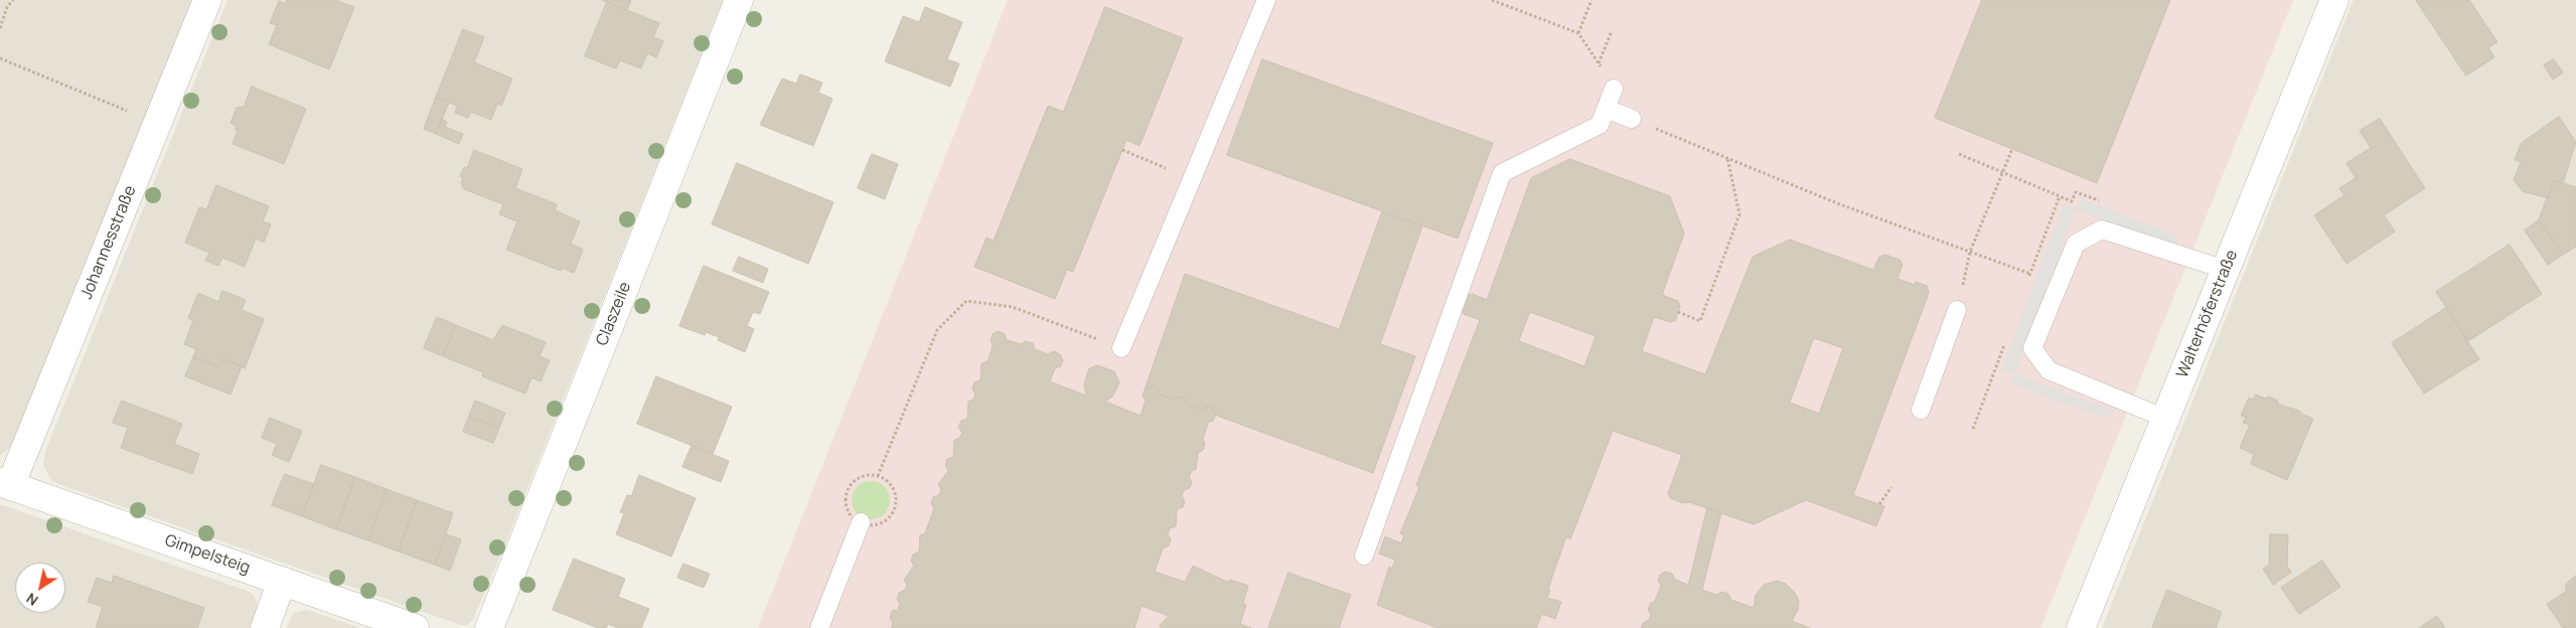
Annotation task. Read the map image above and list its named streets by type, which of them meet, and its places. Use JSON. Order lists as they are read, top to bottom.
{
  "streets": {
    "street": [
      "Johannesstraße",
      "Claszeile",
      "Walterhöferstraße",
      "Gimpelsteig"
    ]
  },
  "crossings": [
    ["Johannesstraße", "Gimpelsteig"]
  ],
  "north": "bottom left"
}
